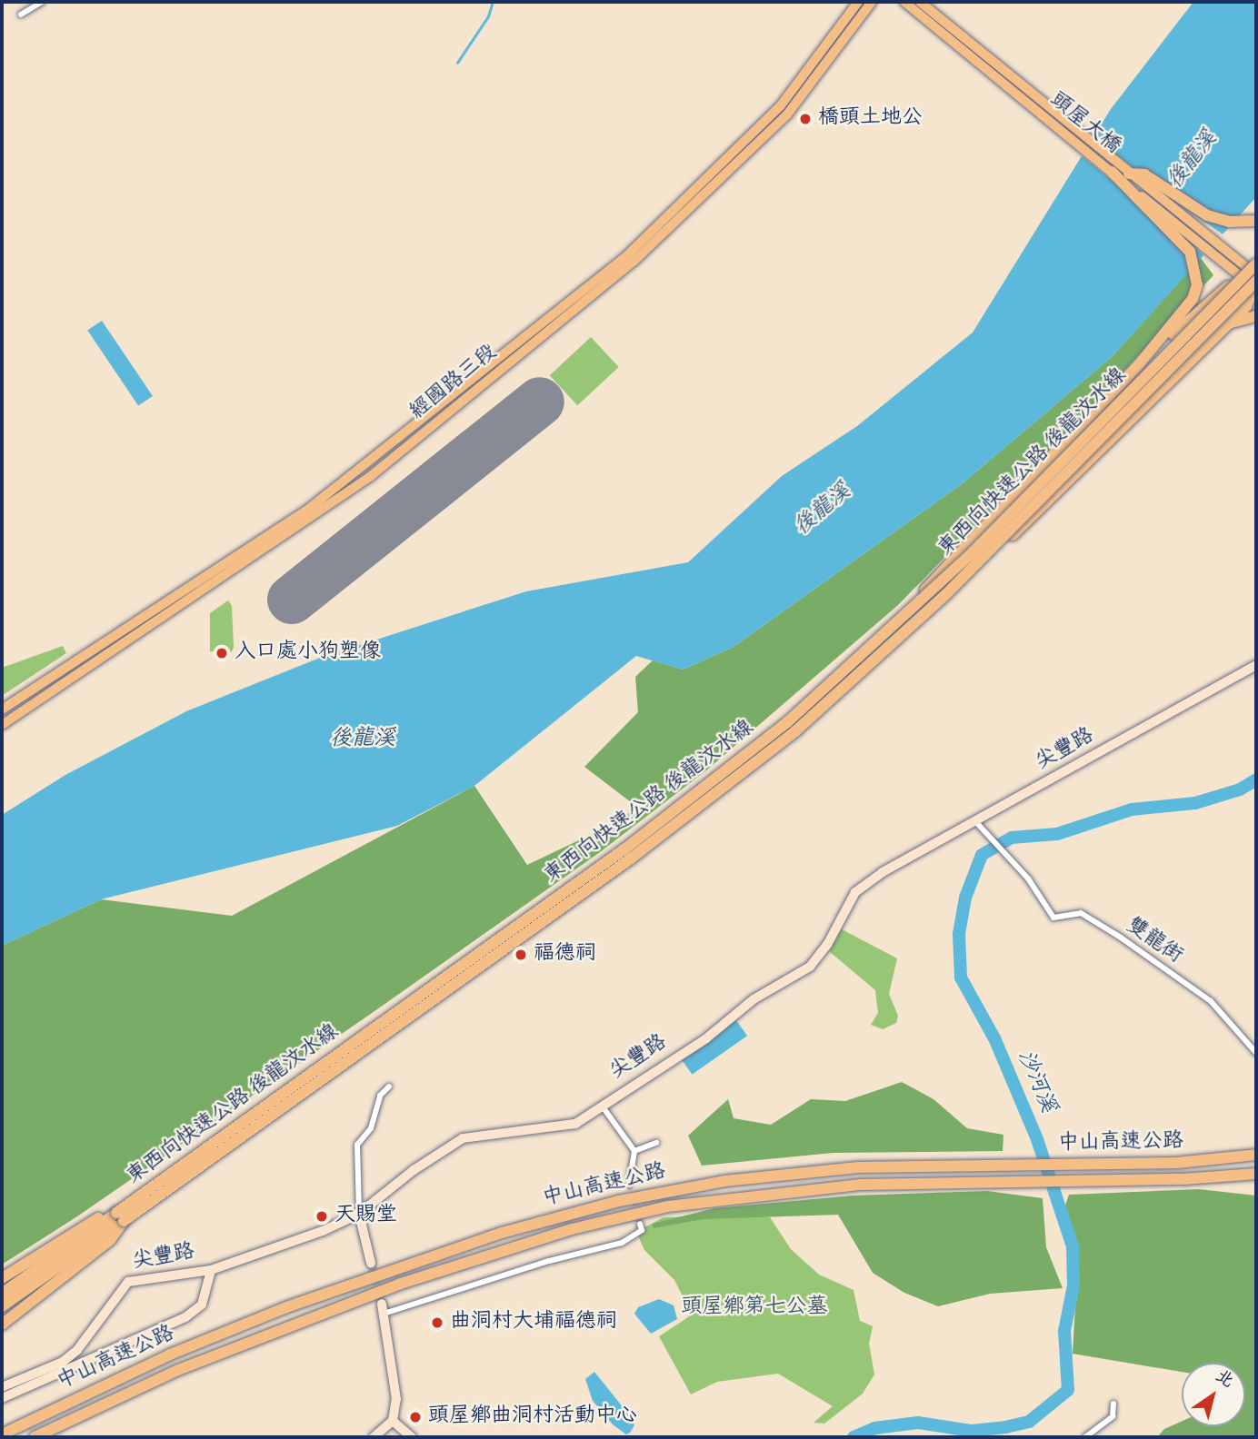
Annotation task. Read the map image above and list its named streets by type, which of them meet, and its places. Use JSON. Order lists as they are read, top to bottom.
{
  "streets": {
    "highway": ["東西向快速公路 後龍汶水線", "中山高速公路"],
    "main road": ["頭屋大橋", "經國路三段"],
    "street": ["尖豐路", "雙龍街"]
  },
  "crossings": [
    ["頭屋大橋", "東西向快速公路 後龍汶水線"],
    ["尖豐路", "雙龍街"]
  ],
  "water": ["後龍溪", "沙河溪"],
  "parks": ["頭屋鄉第七公墓"],
  "places": [
    "橋頭土地公",
    "入口處小狗塑像",
    "福德祠",
    "天賜堂",
    "曲洞村大埔福德祠",
    "頭屋鄉曲洞村活動中心"
  ],
  "north": "top right"
}
